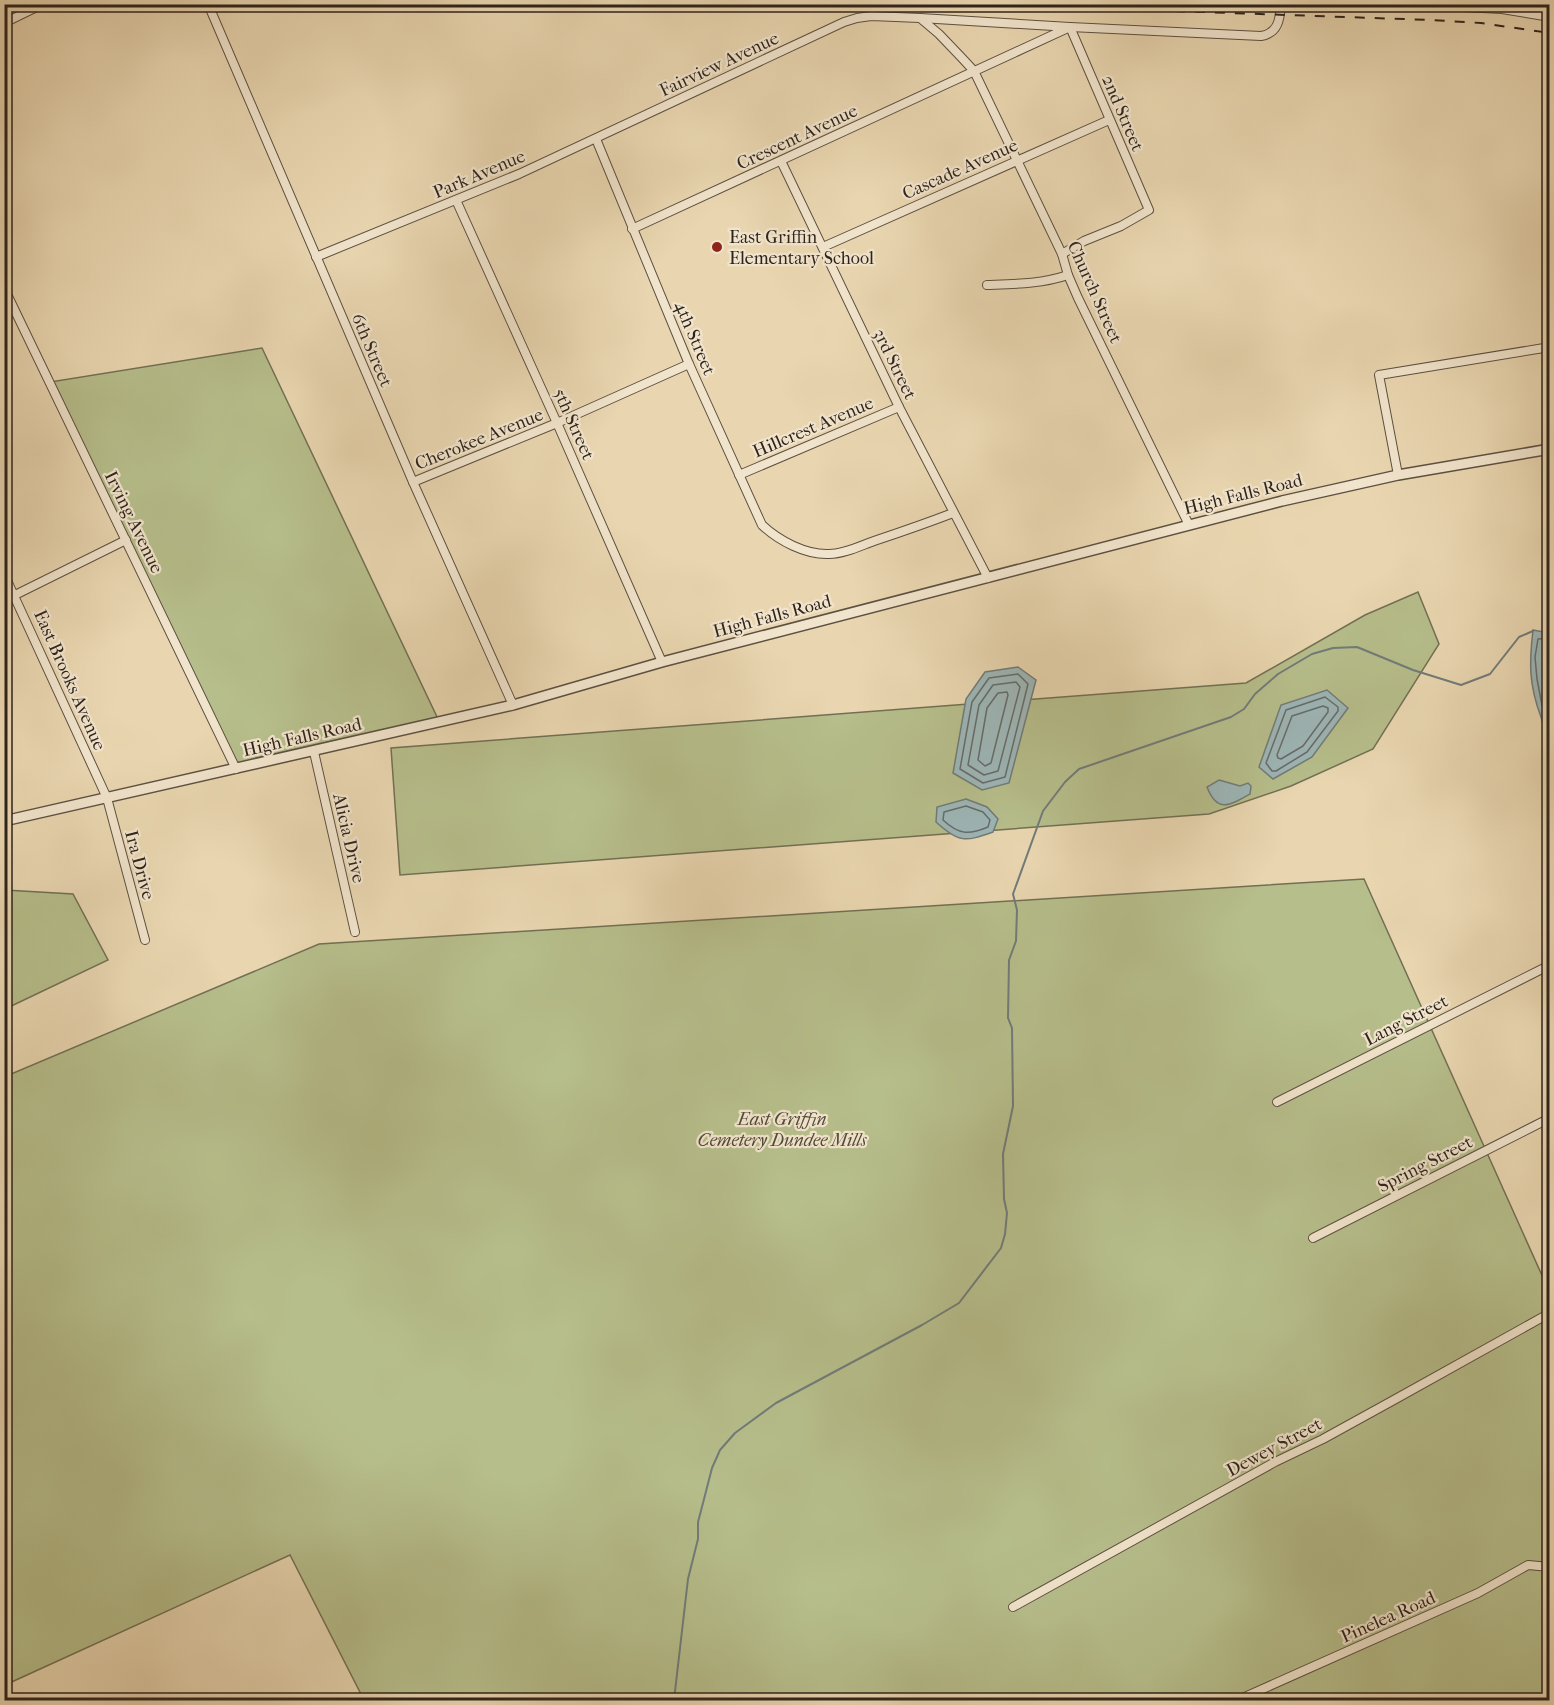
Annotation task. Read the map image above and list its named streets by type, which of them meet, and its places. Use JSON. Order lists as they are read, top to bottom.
{
  "streets": {
    "street": [
      "Fairview Avenue",
      "2nd Street",
      "Crescent Avenue",
      "Cascade Avenue",
      "Park Avenue",
      "Church Street",
      "4th Street",
      "6th Street",
      "3rd Street",
      "5th Street",
      "Hillcrest Avenue",
      "Cherokee Avenue",
      "High Falls Road",
      "Irving Avenue",
      "East Brooks Avenue",
      "Alicia Drive",
      "Ira Drive",
      "Lang Street",
      "Spring Street",
      "Dewey Street",
      "Pinelea Road"
    ]
  },
  "crossings": [
    ["Fairview Avenue", "2nd Street"],
    ["Fairview Avenue", "Park Avenue"],
    ["2nd Street", "Cascade Avenue"],
    ["2nd Street", "Church Street"],
    ["Crescent Avenue", "Church Street"],
    ["Crescent Avenue", "4th Street"],
    ["Crescent Avenue", "3rd Street"],
    ["Cascade Avenue", "Church Street"],
    ["Cascade Avenue", "3rd Street"],
    ["Park Avenue", "4th Street"],
    ["Park Avenue", "6th Street"],
    ["Park Avenue", "5th Street"],
    ["Church Street", "High Falls Road"],
    ["4th Street", "3rd Street"],
    ["4th Street", "Hillcrest Avenue"],
    ["4th Street", "Cherokee Avenue"],
    ["6th Street", "Cherokee Avenue"],
    ["6th Street", "High Falls Road"],
    ["3rd Street", "Hillcrest Avenue"],
    ["3rd Street", "High Falls Road"],
    ["5th Street", "Cherokee Avenue"],
    ["5th Street", "High Falls Road"],
    ["High Falls Road", "Irving Avenue"],
    ["High Falls Road", "East Brooks Avenue"],
    ["High Falls Road", "Alicia Drive"],
    ["High Falls Road", "Ira Drive"],
    ["East Brooks Avenue", "Ira Drive"]
  ],
  "parks": ["East Griffin Cemetery Dundee Mills"],
  "places": ["East Griffin Elementary School"]
}
